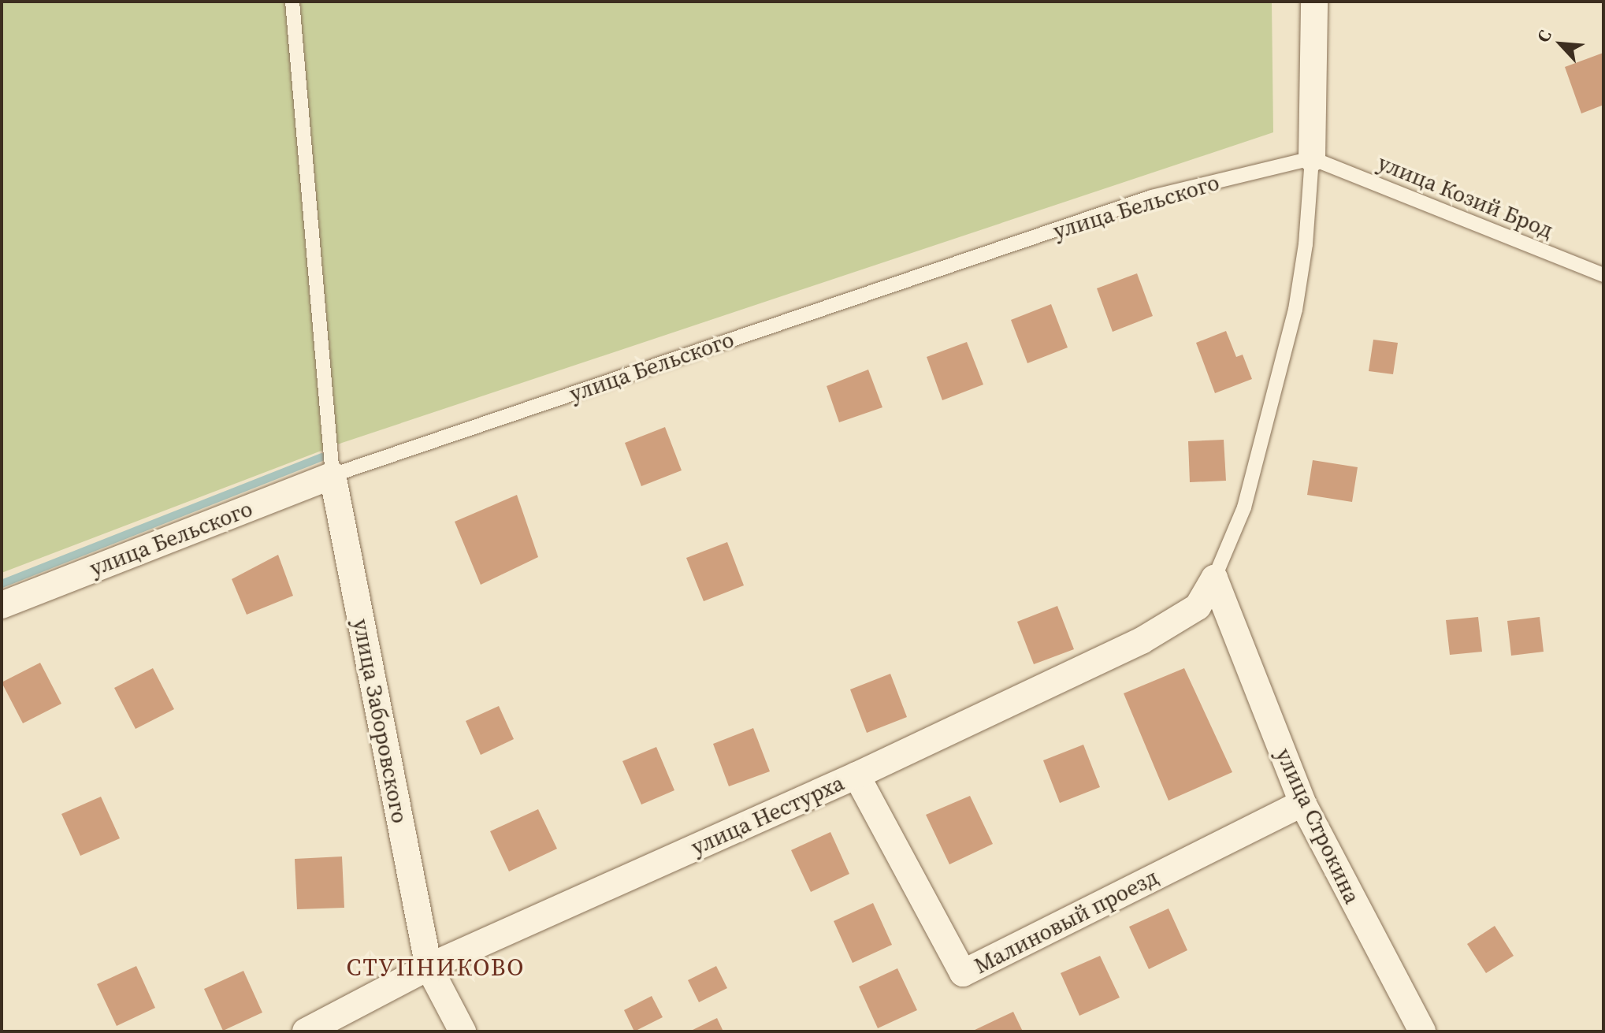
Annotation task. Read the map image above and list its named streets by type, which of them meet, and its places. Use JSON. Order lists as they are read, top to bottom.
{
  "streets": {
    "street": [
      "улица Бельского",
      "улица Заборовского",
      "улица Нестурха",
      "улица Строкина",
      "Малиновый проезд"
    ],
    "lane": ["улица Козий Брод"]
  },
  "crossings": [
    ["улица Козий Брод", "улица Бельского"],
    ["улица Бельского", "улица Заборовского"],
    ["улица Заборовского", "улица Нестурха"],
    ["улица Нестурха", "улица Строкина"],
    ["улица Нестурха", "Малиновый проезд"],
    ["улица Строкина", "Малиновый проезд"]
  ],
  "districts": ["СТУПНИКОВО"],
  "north": "top left"
}
